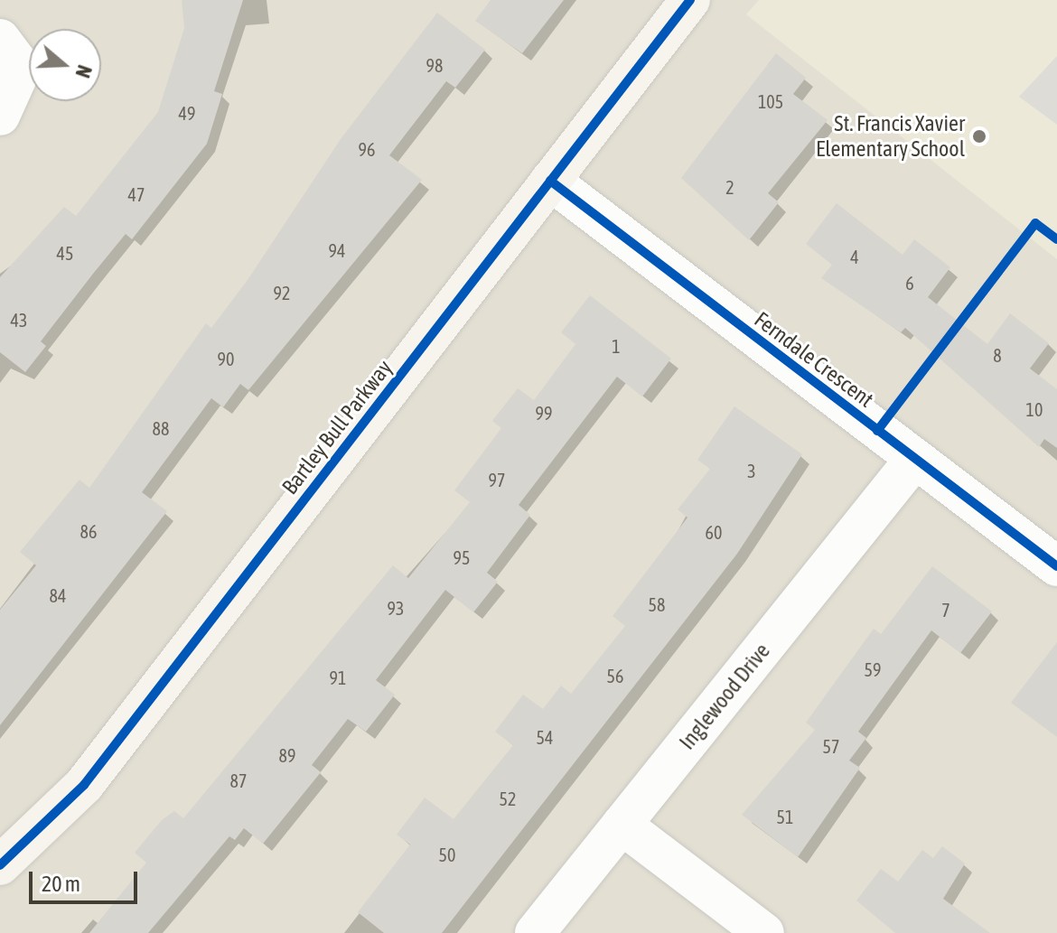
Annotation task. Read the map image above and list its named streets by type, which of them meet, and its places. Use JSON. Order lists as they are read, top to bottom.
{
  "streets": {
    "street": ["Ferndale Crescent", "Bartley Bull Parkway", "Inglewood Drive"]
  },
  "crossings": [
    ["Ferndale Crescent", "Bartley Bull Parkway"],
    ["Ferndale Crescent", "Inglewood Drive"]
  ],
  "places": ["St. Francis Xavier Elementary School"],
  "house_numbers": [
    "98",
    "105",
    "49",
    "96",
    "2",
    "47",
    "94",
    "45",
    "4",
    "6",
    "92",
    "43",
    "1",
    "8",
    "90",
    "10",
    "99",
    "88",
    "3",
    "97",
    "86",
    "60",
    "95",
    "84",
    "58",
    "93",
    "7",
    "59",
    "56",
    "91",
    "54",
    "57",
    "89",
    "87",
    "52",
    "51",
    "50"
  ],
  "scale_bar": "20 m",
  "north": "right"
}
